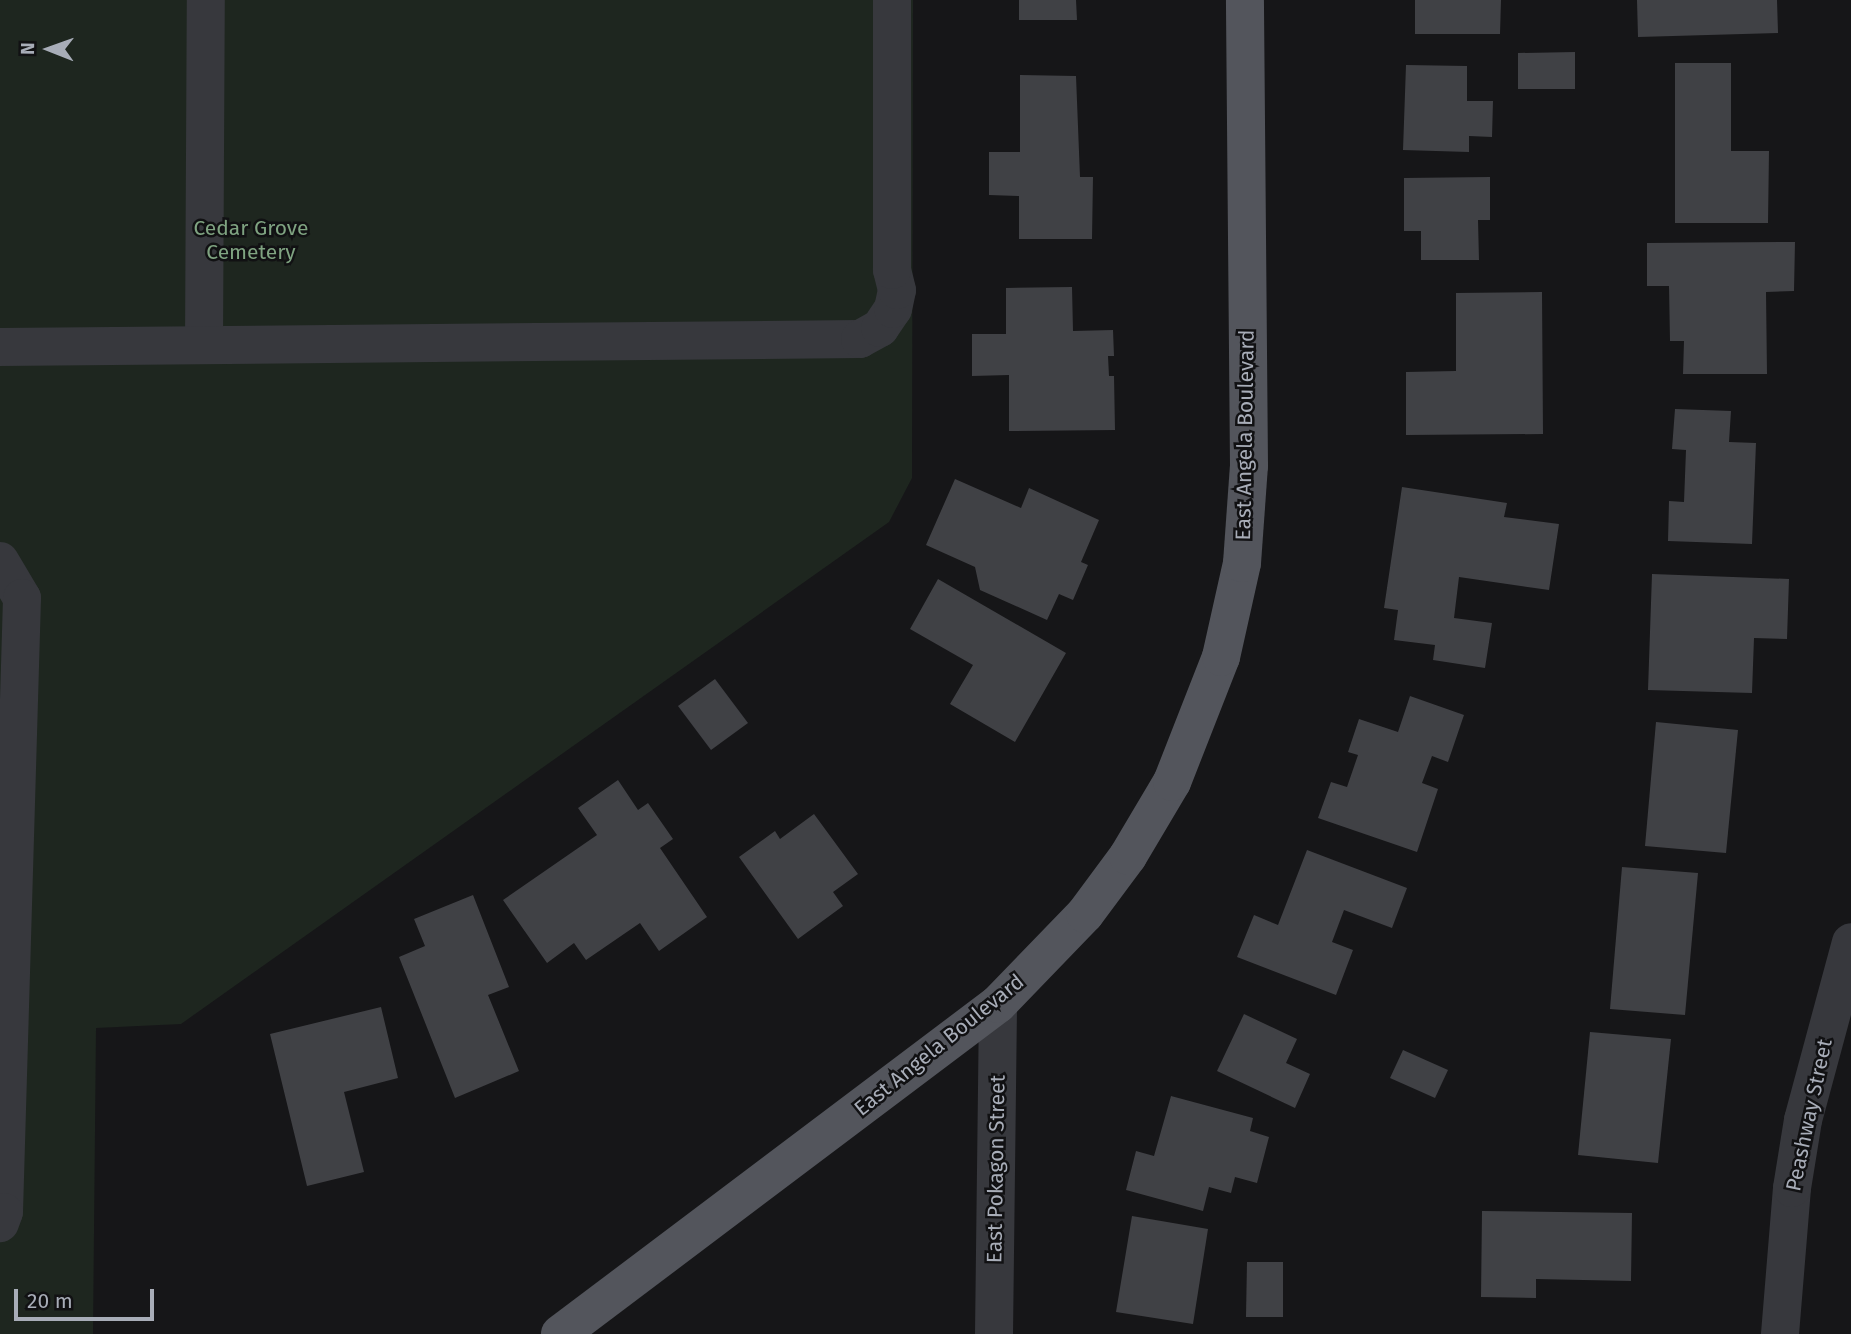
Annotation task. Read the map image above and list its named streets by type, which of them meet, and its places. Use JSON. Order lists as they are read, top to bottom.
{
  "streets": {
    "main road": ["East Angela Boulevard"],
    "street": ["Peashway Street", "East Pokagon Street"]
  },
  "crossings": [
    ["East Angela Boulevard", "East Pokagon Street"]
  ],
  "parks": ["Cedar Grove Cemetery"],
  "scale_bar": "20 m",
  "north": "left"
}
